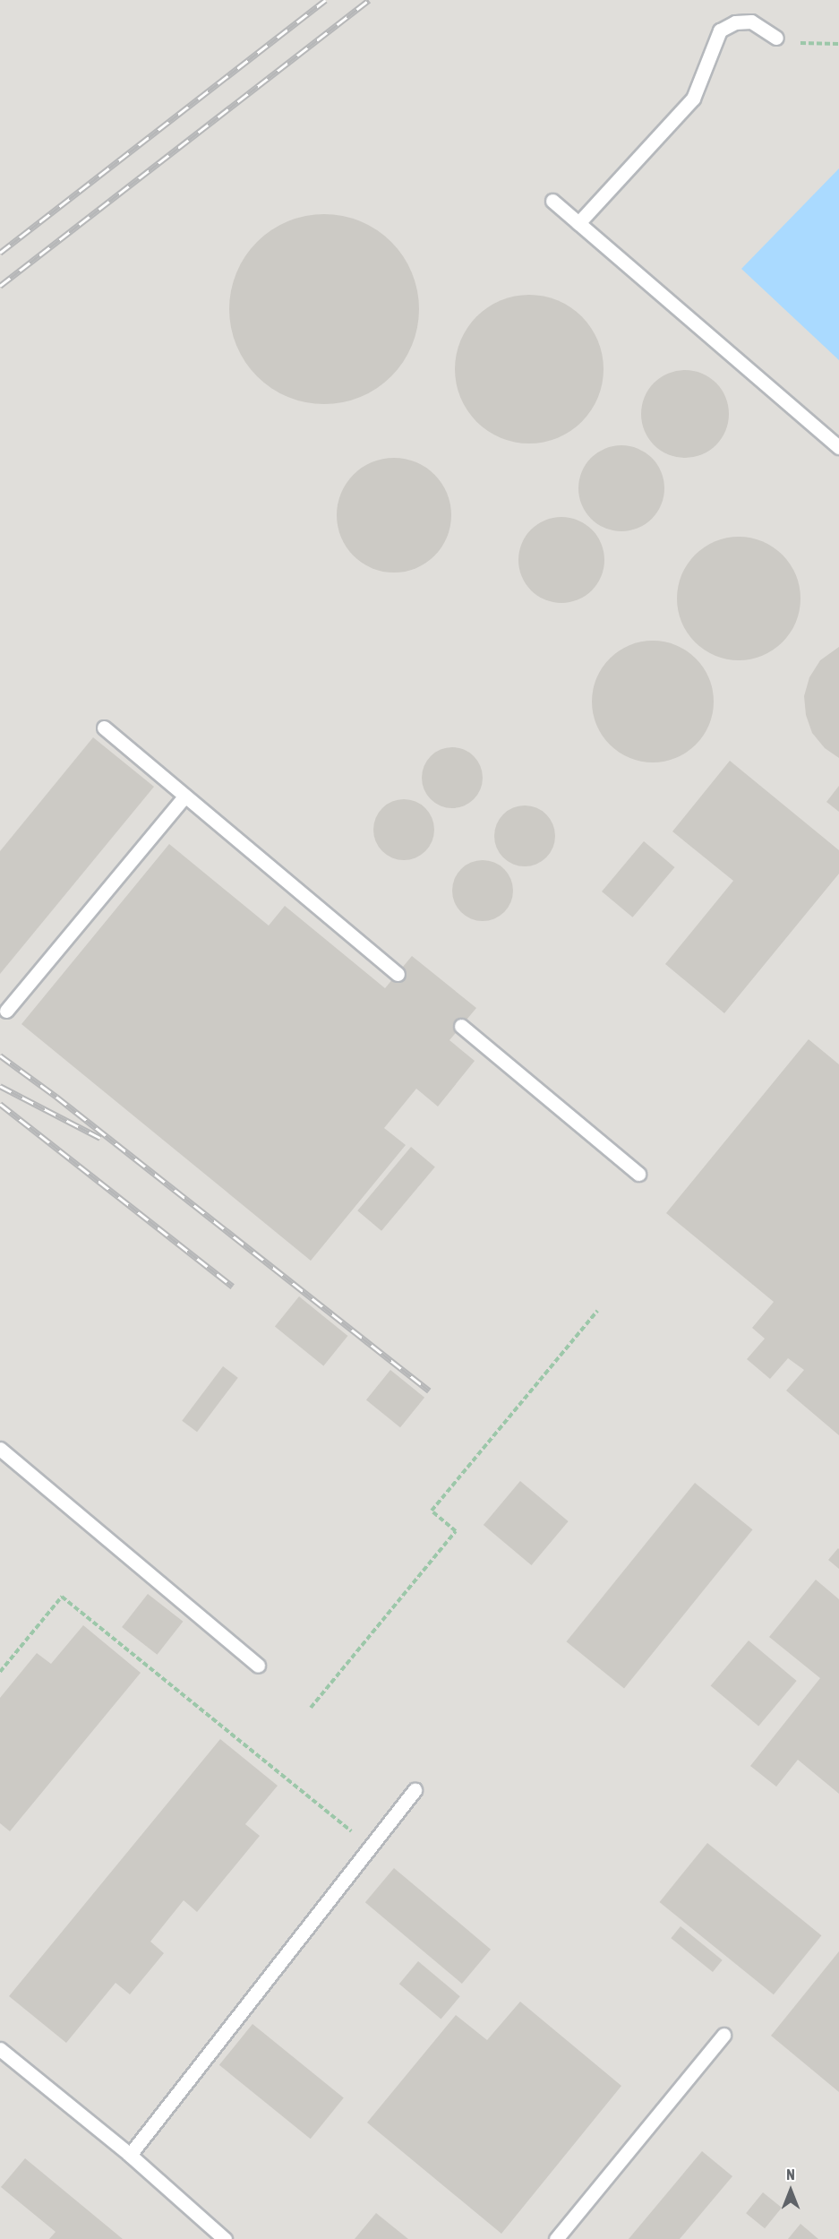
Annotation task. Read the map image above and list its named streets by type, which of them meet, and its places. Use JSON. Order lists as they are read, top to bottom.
{
  "north": "top"
}
